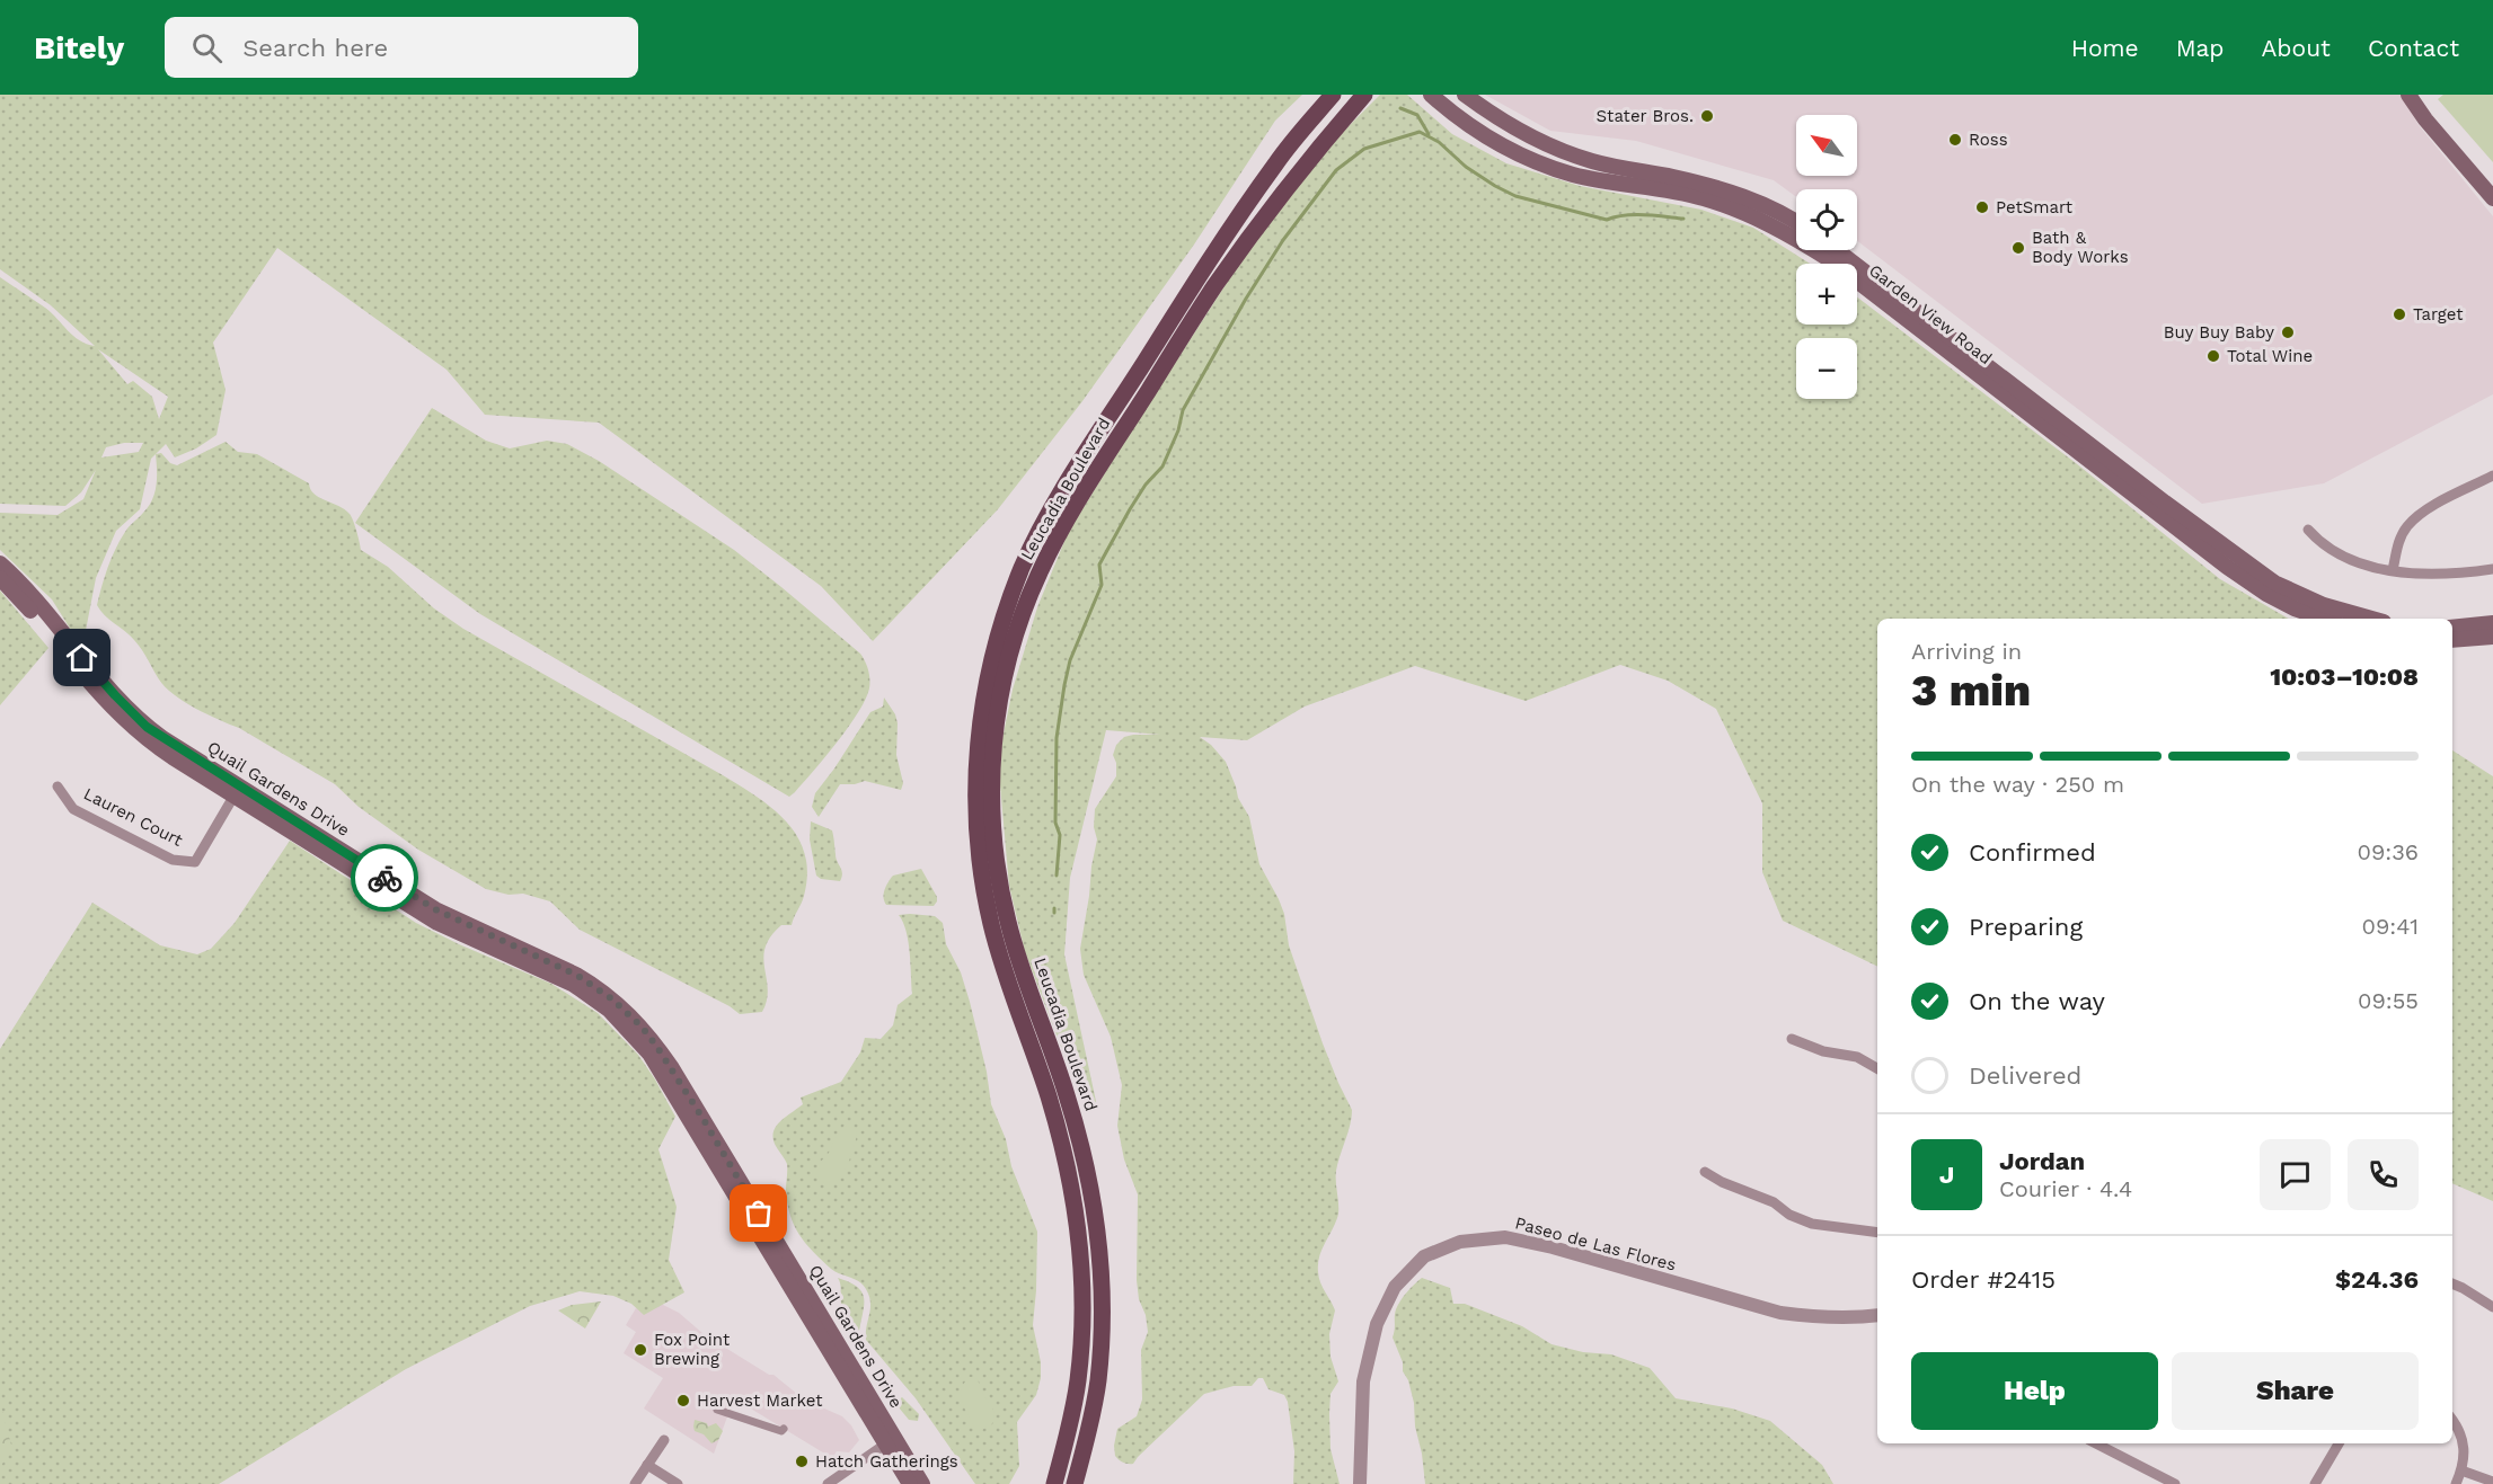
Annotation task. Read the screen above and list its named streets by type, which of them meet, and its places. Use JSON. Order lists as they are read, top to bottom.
{
  "streets": {
    "main road": ["Garden View Road", "Leucadia Boulevard", "Quail Gardens Drive"],
    "street": ["Lauren Court", "Paseo de Las Flores"]
  },
  "crossings": [
    ["Quail Gardens Drive", "Lauren Court"]
  ],
  "places": [
    "Stater Bros.",
    "Ross",
    "PetSmart",
    "Bath & Body Works",
    "Target",
    "Buy Buy Baby",
    "Total Wine",
    "Fox Point Brewing",
    "Harvest Market",
    "Hatch Gatherings"
  ],
  "north": "top left",
  "page": {
    "header": "Bitely",
    "search": "Search here",
    "nav": [
      "Home",
      "Map",
      "About",
      "Contact"
    ],
    "map_buttons": ["+", "−"],
    "heading": ["3 min", "Arriving in", "10:03–10:08"],
    "panel": [
      "Jordan",
      "Courier · 4.4",
      "Order #2415",
      "$24.36"
    ],
    "bar": "On the way · 250 m",
    "list": [
      ["Confirmed", "09:36"],
      ["Preparing", "09:41"],
      ["On the way", "09:55"],
      "Delivered"
    ],
    "round": "J",
    "buttons": ["Help", "Share"]
  }
}
